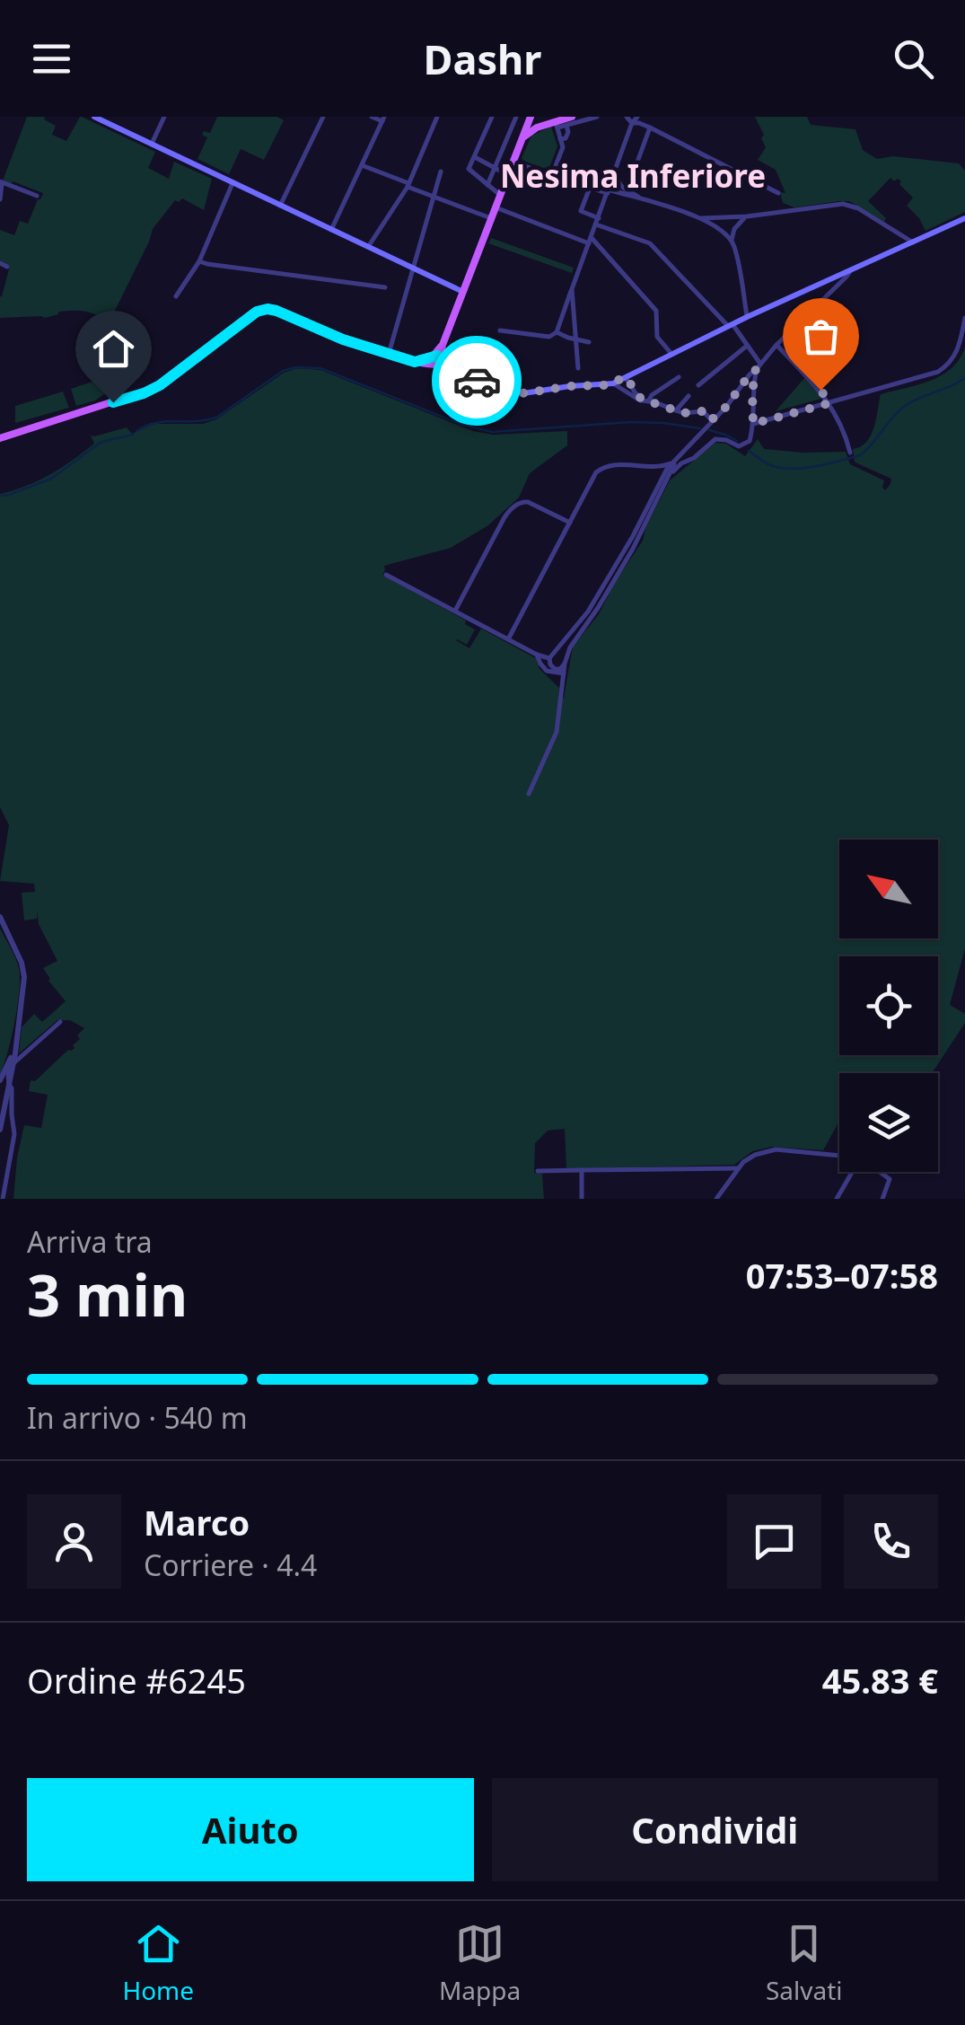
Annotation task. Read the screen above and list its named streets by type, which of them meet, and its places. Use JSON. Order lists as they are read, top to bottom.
{
  "districts": ["Nesima Inferiore"],
  "north": "top left",
  "page": {
    "header": "Dashr",
    "heading": ["3 min", "Arriva tra", "07:53–07:58"],
    "panel": [
      "Marco",
      "Corriere · 4.4",
      "Ordine #6245",
      "45.83 €"
    ],
    "bar": "In arrivo · 540 m",
    "buttons": ["Aiuto", "Condividi"],
    "tabs": ["Home", "Mappa", "Salvati"]
  }
}
